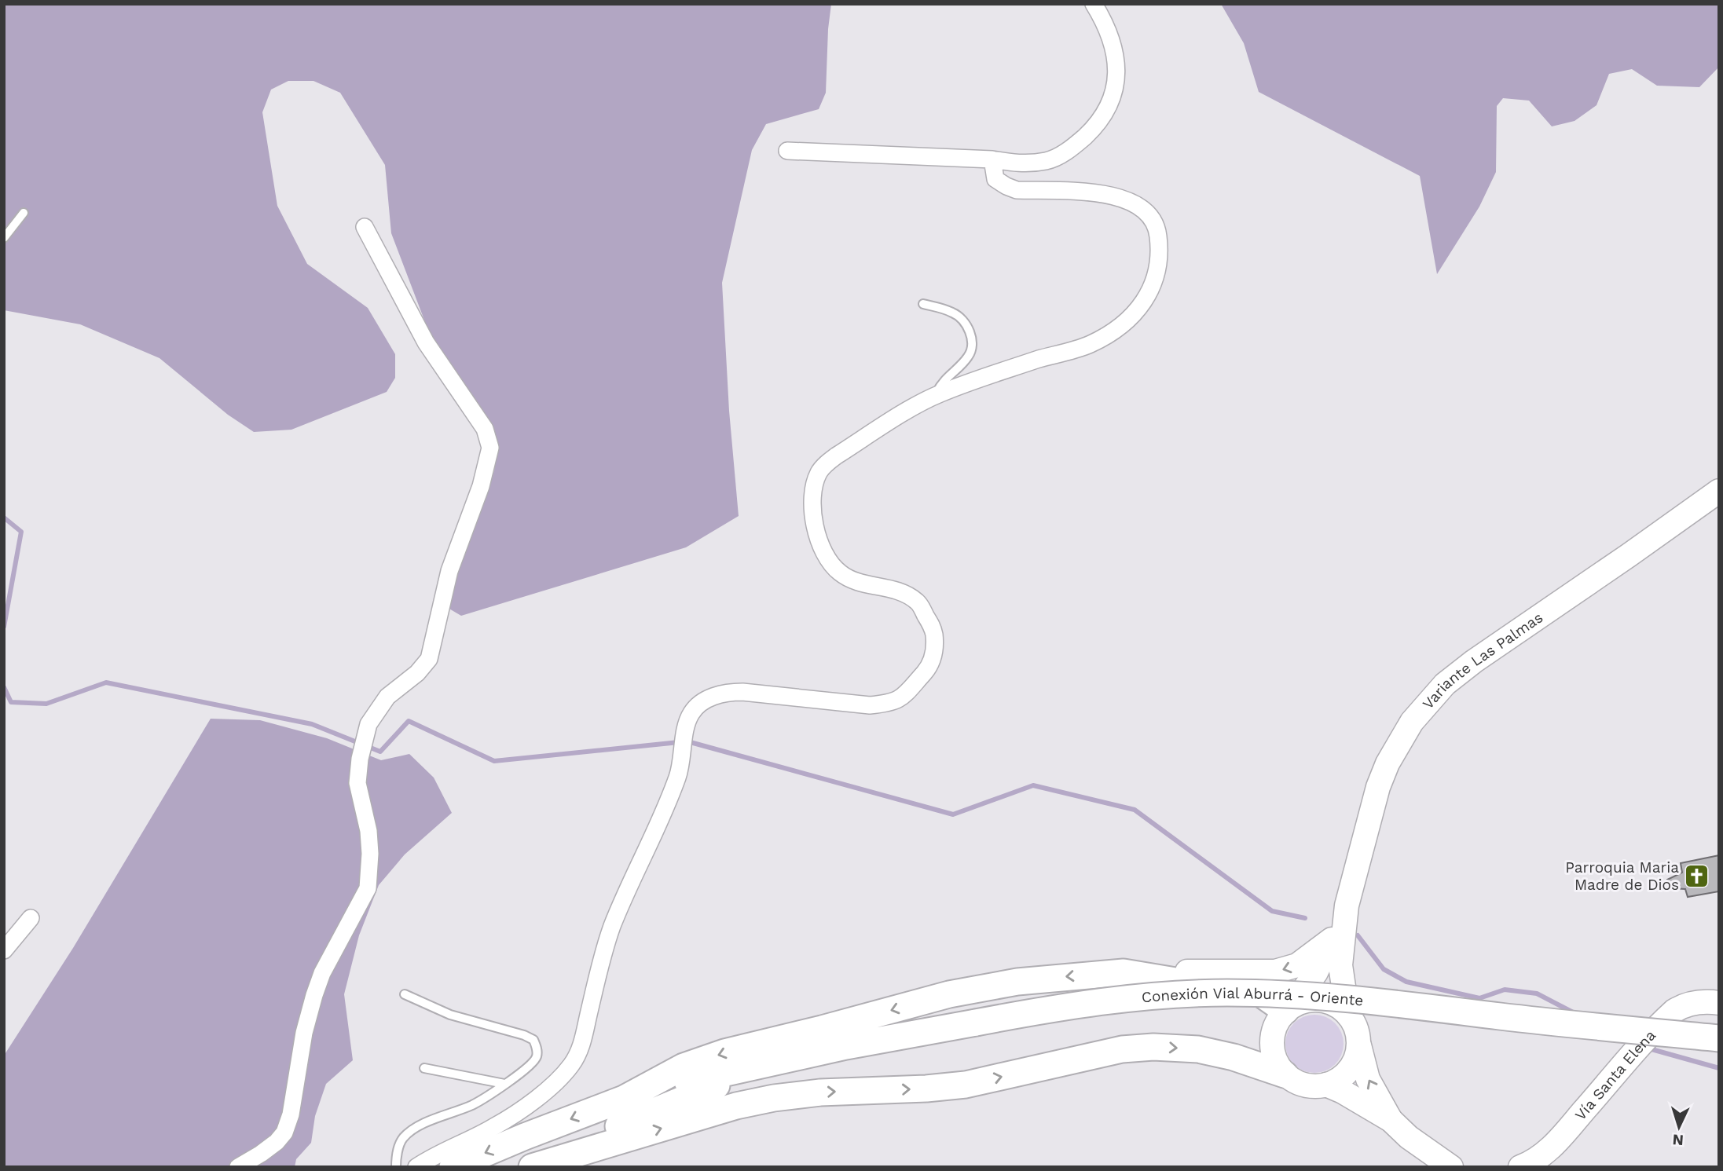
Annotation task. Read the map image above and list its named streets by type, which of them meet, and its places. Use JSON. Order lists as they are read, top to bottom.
{
  "streets": {
    "main road": ["Variante Las Palmas", "Conexión Vial Aburrá - Oriente", "Vía Santa Elena"]
  },
  "places": {
    "church": ["Parroquia Maria Madre de Dios"]
  },
  "north": "bottom"
}
